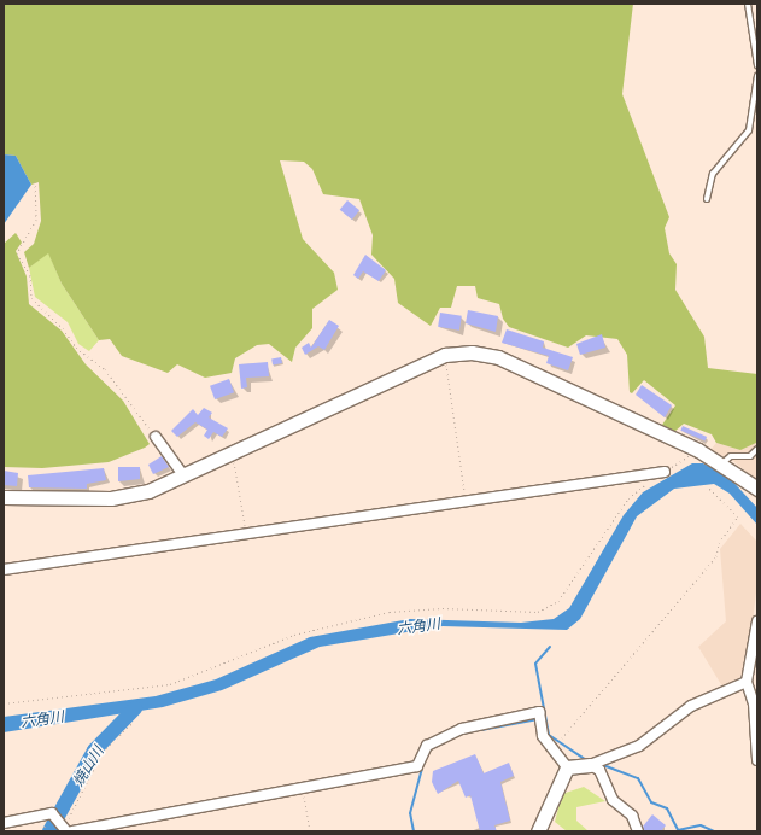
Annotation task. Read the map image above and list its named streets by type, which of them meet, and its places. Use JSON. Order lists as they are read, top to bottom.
{
  "water": ["六角川", "焼山川"]
}
